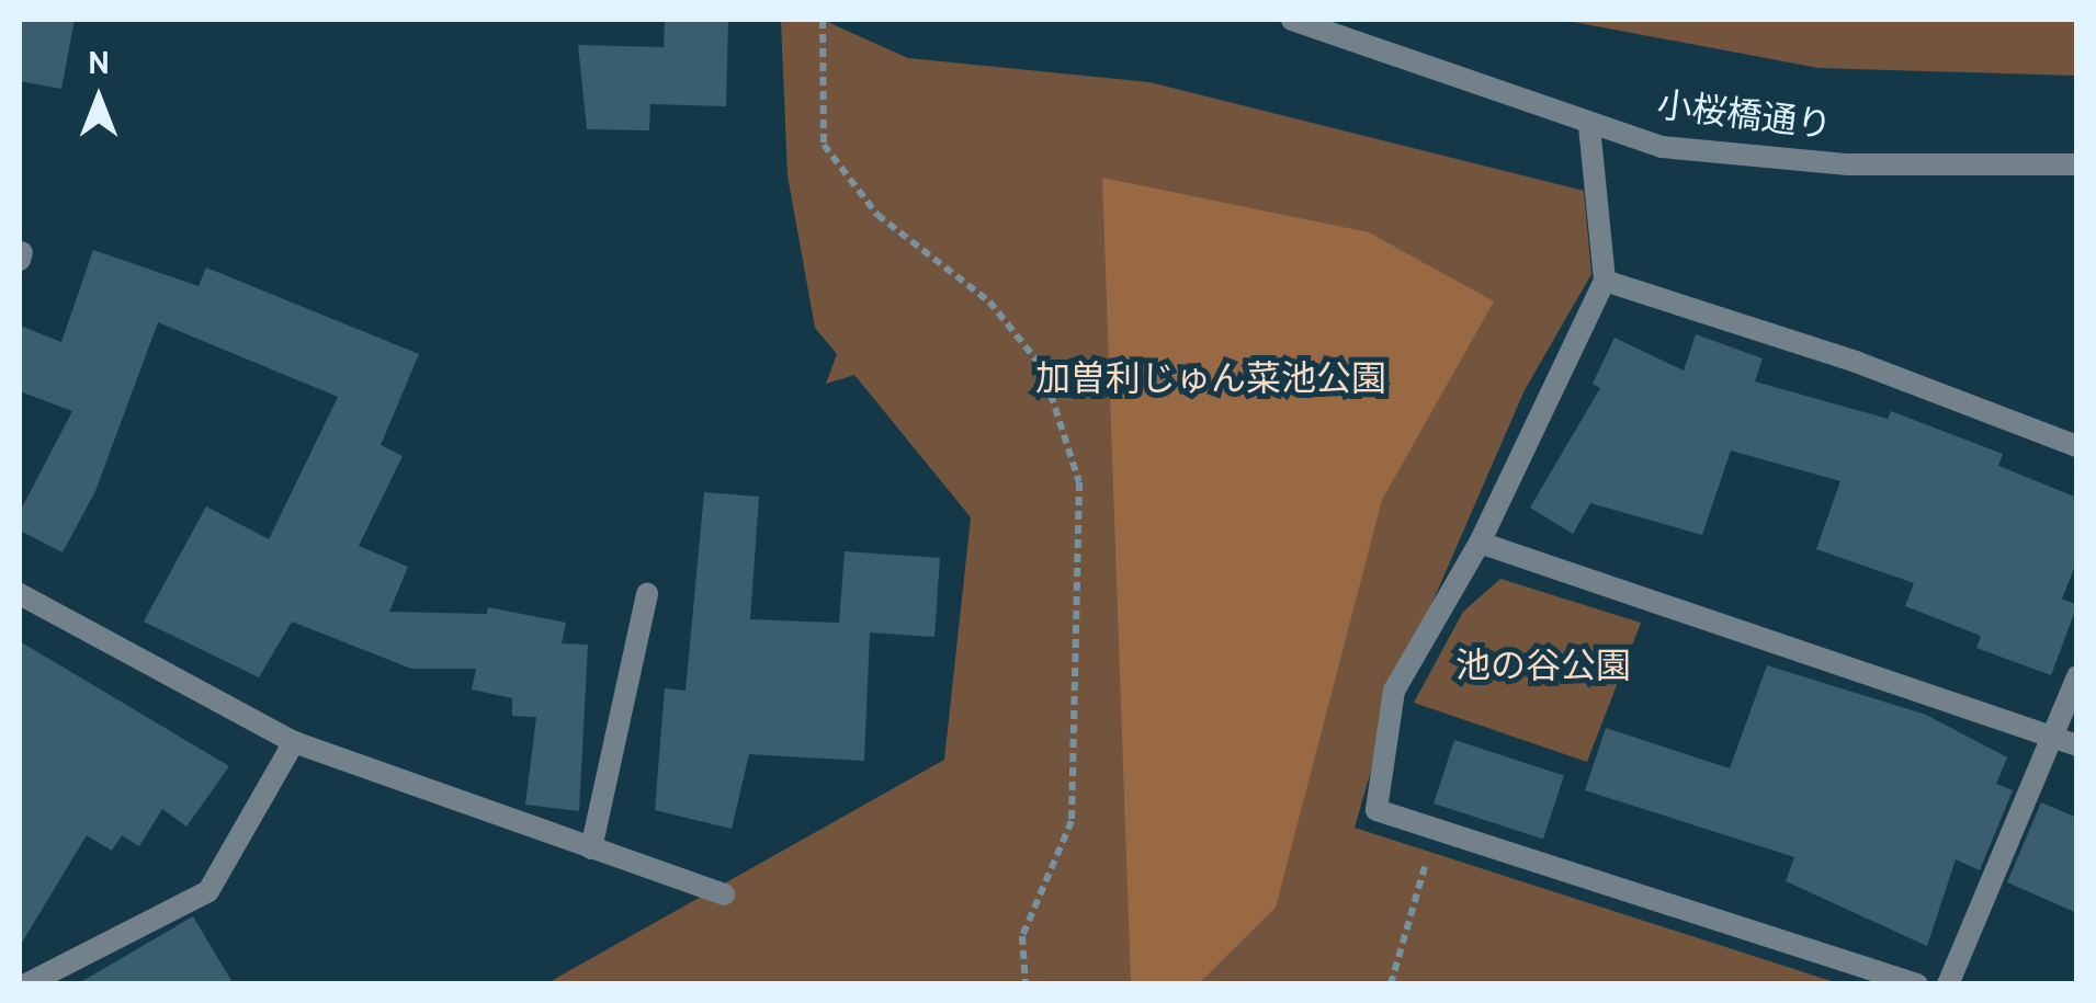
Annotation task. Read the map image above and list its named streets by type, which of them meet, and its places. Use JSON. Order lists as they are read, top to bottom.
{
  "streets": {
    "street": ["小桜橋通り"]
  },
  "parks": ["加曽利じゅん菜池公園", "池の谷公園"],
  "north": "top"
}
